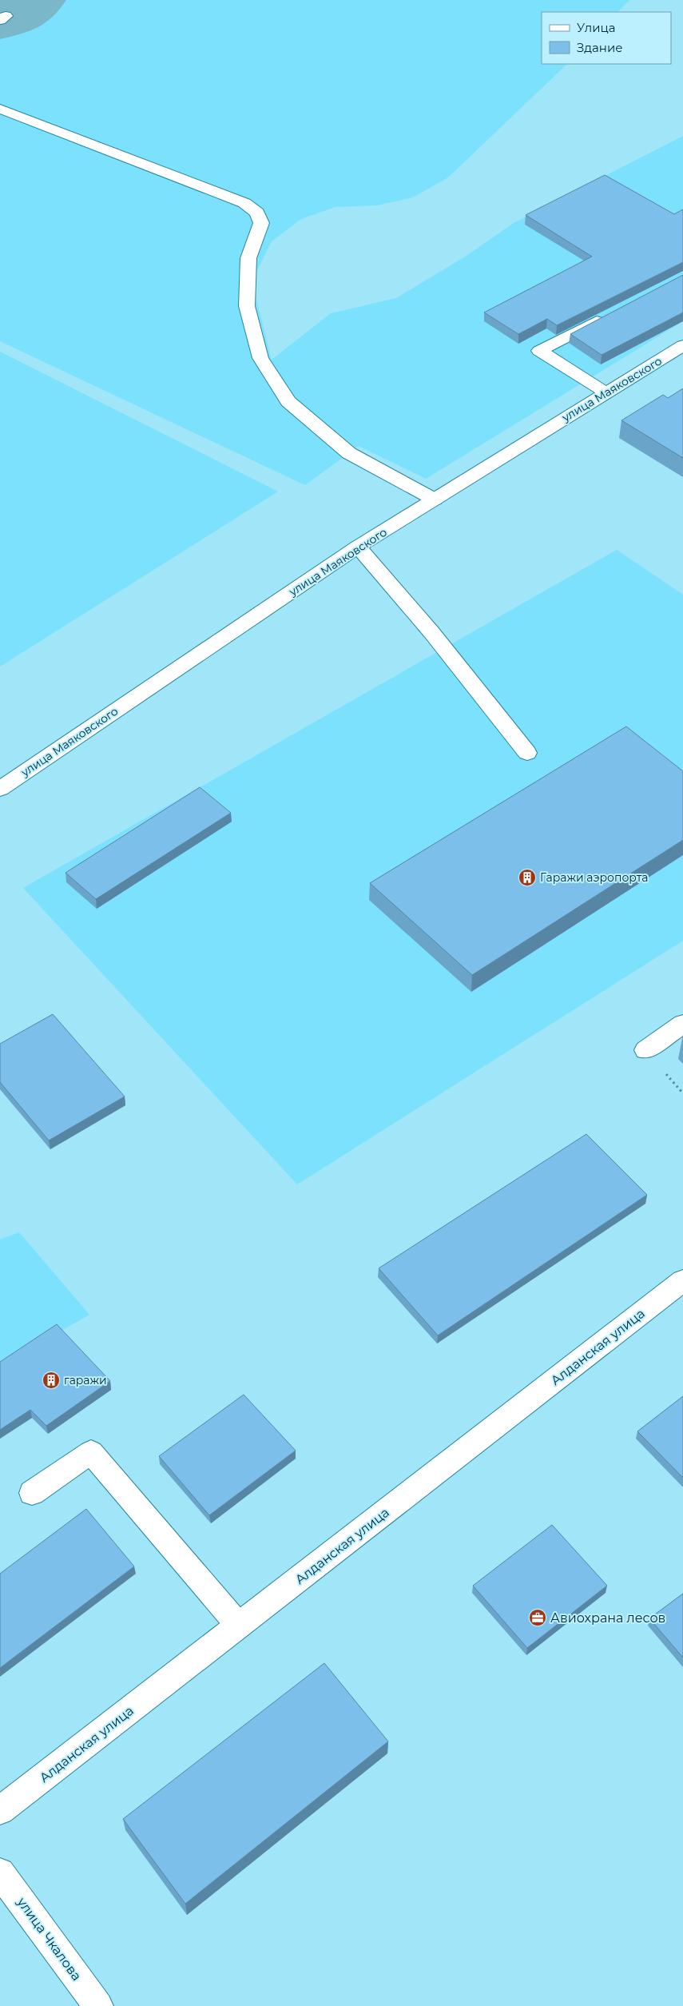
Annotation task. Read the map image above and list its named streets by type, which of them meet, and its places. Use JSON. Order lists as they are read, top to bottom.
{
  "streets": {
    "street": ["улица Маяковского", "Алданская улица", "улица Чкалова"]
  },
  "places": {
    "building": ["Гаражи аэропорта", "гаражи"],
    "office": ["Авиохрана лесов"]
  },
  "legend": ["Улица", "Здание"]
}
